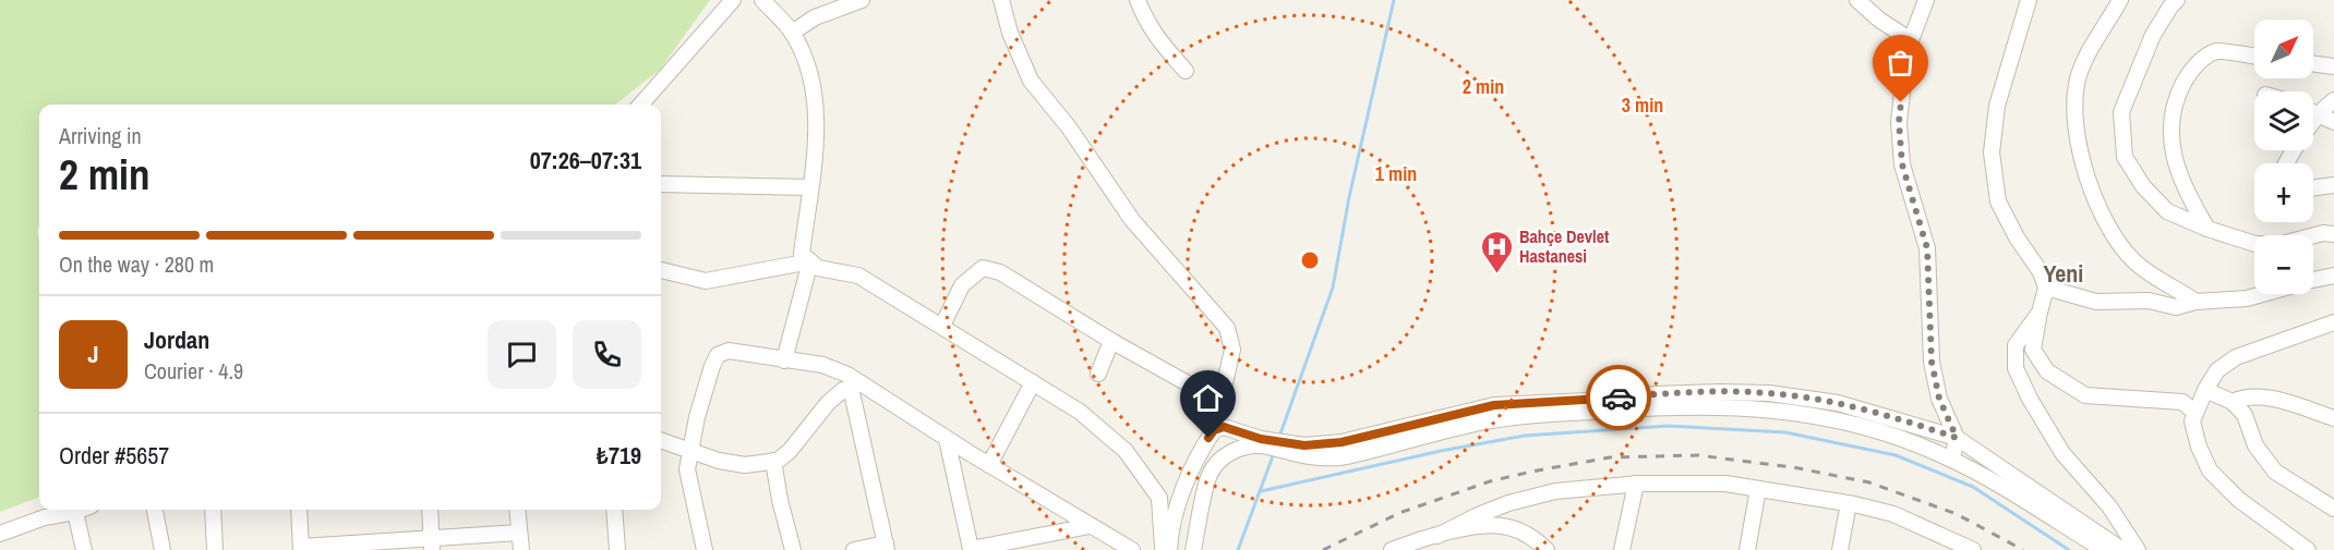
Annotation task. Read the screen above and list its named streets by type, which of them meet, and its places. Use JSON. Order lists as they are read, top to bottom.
{
  "districts": ["Yeni"],
  "places": {
    "hospital": ["Bahçe Devlet Hastanesi"]
  },
  "north": "top right",
  "page": {
    "map_buttons": ["+", "−"],
    "heading": ["2 min", "Arriving in", "07:26–07:31"],
    "panel": [
      "Jordan",
      "Courier · 4.9",
      "Order #5657",
      "₺719"
    ],
    "bar": "On the way · 280 m",
    "round": "J"
  },
  "rings": ["2 min", "3 min", "1 min"]
}
